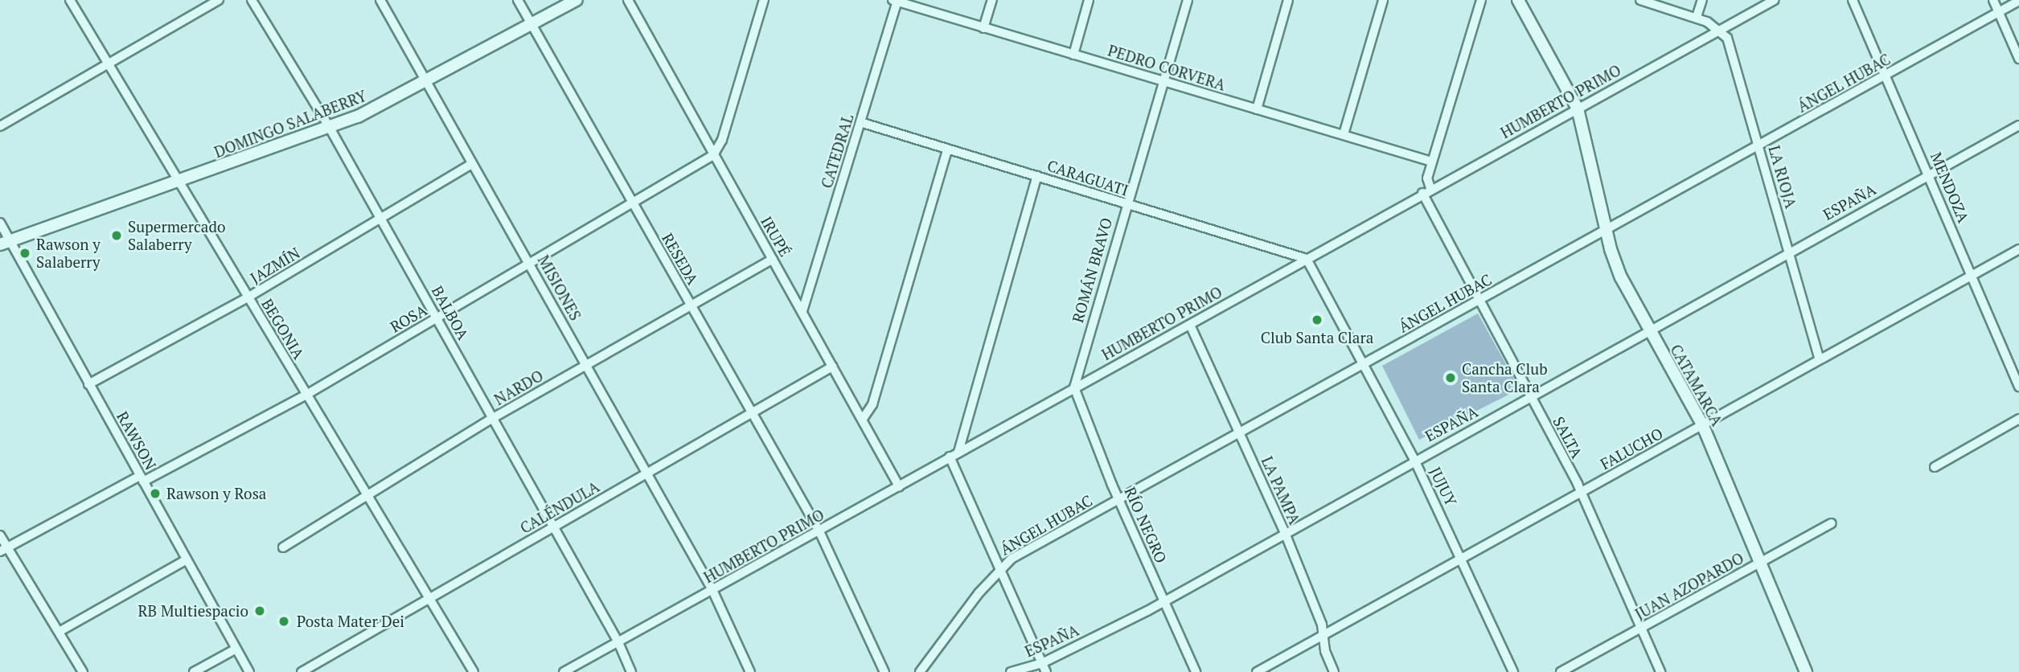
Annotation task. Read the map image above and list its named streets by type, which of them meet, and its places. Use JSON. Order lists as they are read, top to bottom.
{
  "streets": {
    "street": [
      "PEDRO CORVERA",
      "ÁNGEL HUBAC",
      "HUMBERTO PRIMO",
      "DOMINGO SALABERRY",
      "CATEDRAL",
      "LA RIOJA",
      "CARAGUATI",
      "MENDOZA",
      "ESPAÑA",
      "IRUPÉ",
      "RESEDA",
      "JAZMÍN",
      "ROMÁN BRAVO",
      "MISIONES",
      "BALBOA",
      "ROSA",
      "BEGONIA",
      "CATAMARCA",
      "NARDO",
      "SALTA",
      "RAWSON",
      "FALUCHO",
      "JUJUY",
      "LA PAMPA",
      "CALÉNDULA",
      "RÍO NEGRO",
      "JUAN AZOPARDO"
    ]
  },
  "crossings": [
    ["PEDRO CORVERA", "CATEDRAL"],
    ["PEDRO CORVERA", "ROMÁN BRAVO"],
    ["ÁNGEL HUBAC", "LA RIOJA"],
    ["ÁNGEL HUBAC", "MENDOZA"],
    ["ÁNGEL HUBAC", "CATAMARCA"],
    ["ÁNGEL HUBAC", "SALTA"],
    ["ÁNGEL HUBAC", "JUJUY"],
    ["ÁNGEL HUBAC", "LA PAMPA"],
    ["ÁNGEL HUBAC", "RÍO NEGRO"],
    ["HUMBERTO PRIMO", "LA RIOJA"],
    ["HUMBERTO PRIMO", "CARAGUATI"],
    ["HUMBERTO PRIMO", "IRUPÉ"],
    ["HUMBERTO PRIMO", "RESEDA"],
    ["HUMBERTO PRIMO", "ROMÁN BRAVO"],
    ["HUMBERTO PRIMO", "MISIONES"],
    ["HUMBERTO PRIMO", "BALBOA"],
    ["HUMBERTO PRIMO", "CATAMARCA"],
    ["HUMBERTO PRIMO", "SALTA"],
    ["HUMBERTO PRIMO", "JUJUY"],
    ["HUMBERTO PRIMO", "LA PAMPA"],
    ["HUMBERTO PRIMO", "RÍO NEGRO"],
    ["DOMINGO SALABERRY", "RESEDA"],
    ["DOMINGO SALABERRY", "MISIONES"],
    ["DOMINGO SALABERRY", "BALBOA"],
    ["DOMINGO SALABERRY", "BEGONIA"],
    ["DOMINGO SALABERRY", "RAWSON"],
    ["CATEDRAL", "CARAGUATI"],
    ["CATEDRAL", "IRUPÉ"],
    ["LA RIOJA", "ESPAÑA"],
    ["LA RIOJA", "FALUCHO"],
    ["CARAGUATI", "ROMÁN BRAVO"],
    ["CARAGUATI", "JUJUY"],
    ["MENDOZA", "ESPAÑA"],
    ["MENDOZA", "FALUCHO"],
    ["ESPAÑA", "CATAMARCA"],
    ["ESPAÑA", "SALTA"],
    ["ESPAÑA", "JUJUY"],
    ["ESPAÑA", "LA PAMPA"],
    ["ESPAÑA", "RÍO NEGRO"],
    ["IRUPÉ", "ROSA"],
    ["IRUPÉ", "NARDO"],
    ["IRUPÉ", "CALÉNDULA"],
    ["RESEDA", "ROSA"],
    ["RESEDA", "NARDO"],
    ["RESEDA", "CALÉNDULA"],
    ["JAZMÍN", "MISIONES"],
    ["JAZMÍN", "BALBOA"],
    ["JAZMÍN", "BEGONIA"],
    ["JAZMÍN", "RAWSON"],
    ["ROMÁN BRAVO", "RÍO NEGRO"],
    ["MISIONES", "ROSA"],
    ["MISIONES", "NARDO"],
    ["MISIONES", "CALÉNDULA"],
    ["BALBOA", "ROSA"],
    ["BALBOA", "NARDO"],
    ["BALBOA", "CALÉNDULA"],
    ["ROSA", "BEGONIA"],
    ["ROSA", "RAWSON"],
    ["BEGONIA", "NARDO"],
    ["BEGONIA", "CALÉNDULA"],
    ["CATAMARCA", "FALUCHO"],
    ["CATAMARCA", "JUAN AZOPARDO"],
    ["SALTA", "FALUCHO"],
    ["SALTA", "JUAN AZOPARDO"],
    ["FALUCHO", "JUJUY"],
    ["FALUCHO", "LA PAMPA"]
  ],
  "places": [
    "Supermercado Salaberry",
    "Rawson y Salaberry",
    "Club Santa Clara",
    "Cancha Club Santa Clara",
    "Rawson y Rosa",
    "RB Multiespacio",
    "Posta Mater Dei"
  ]
}
